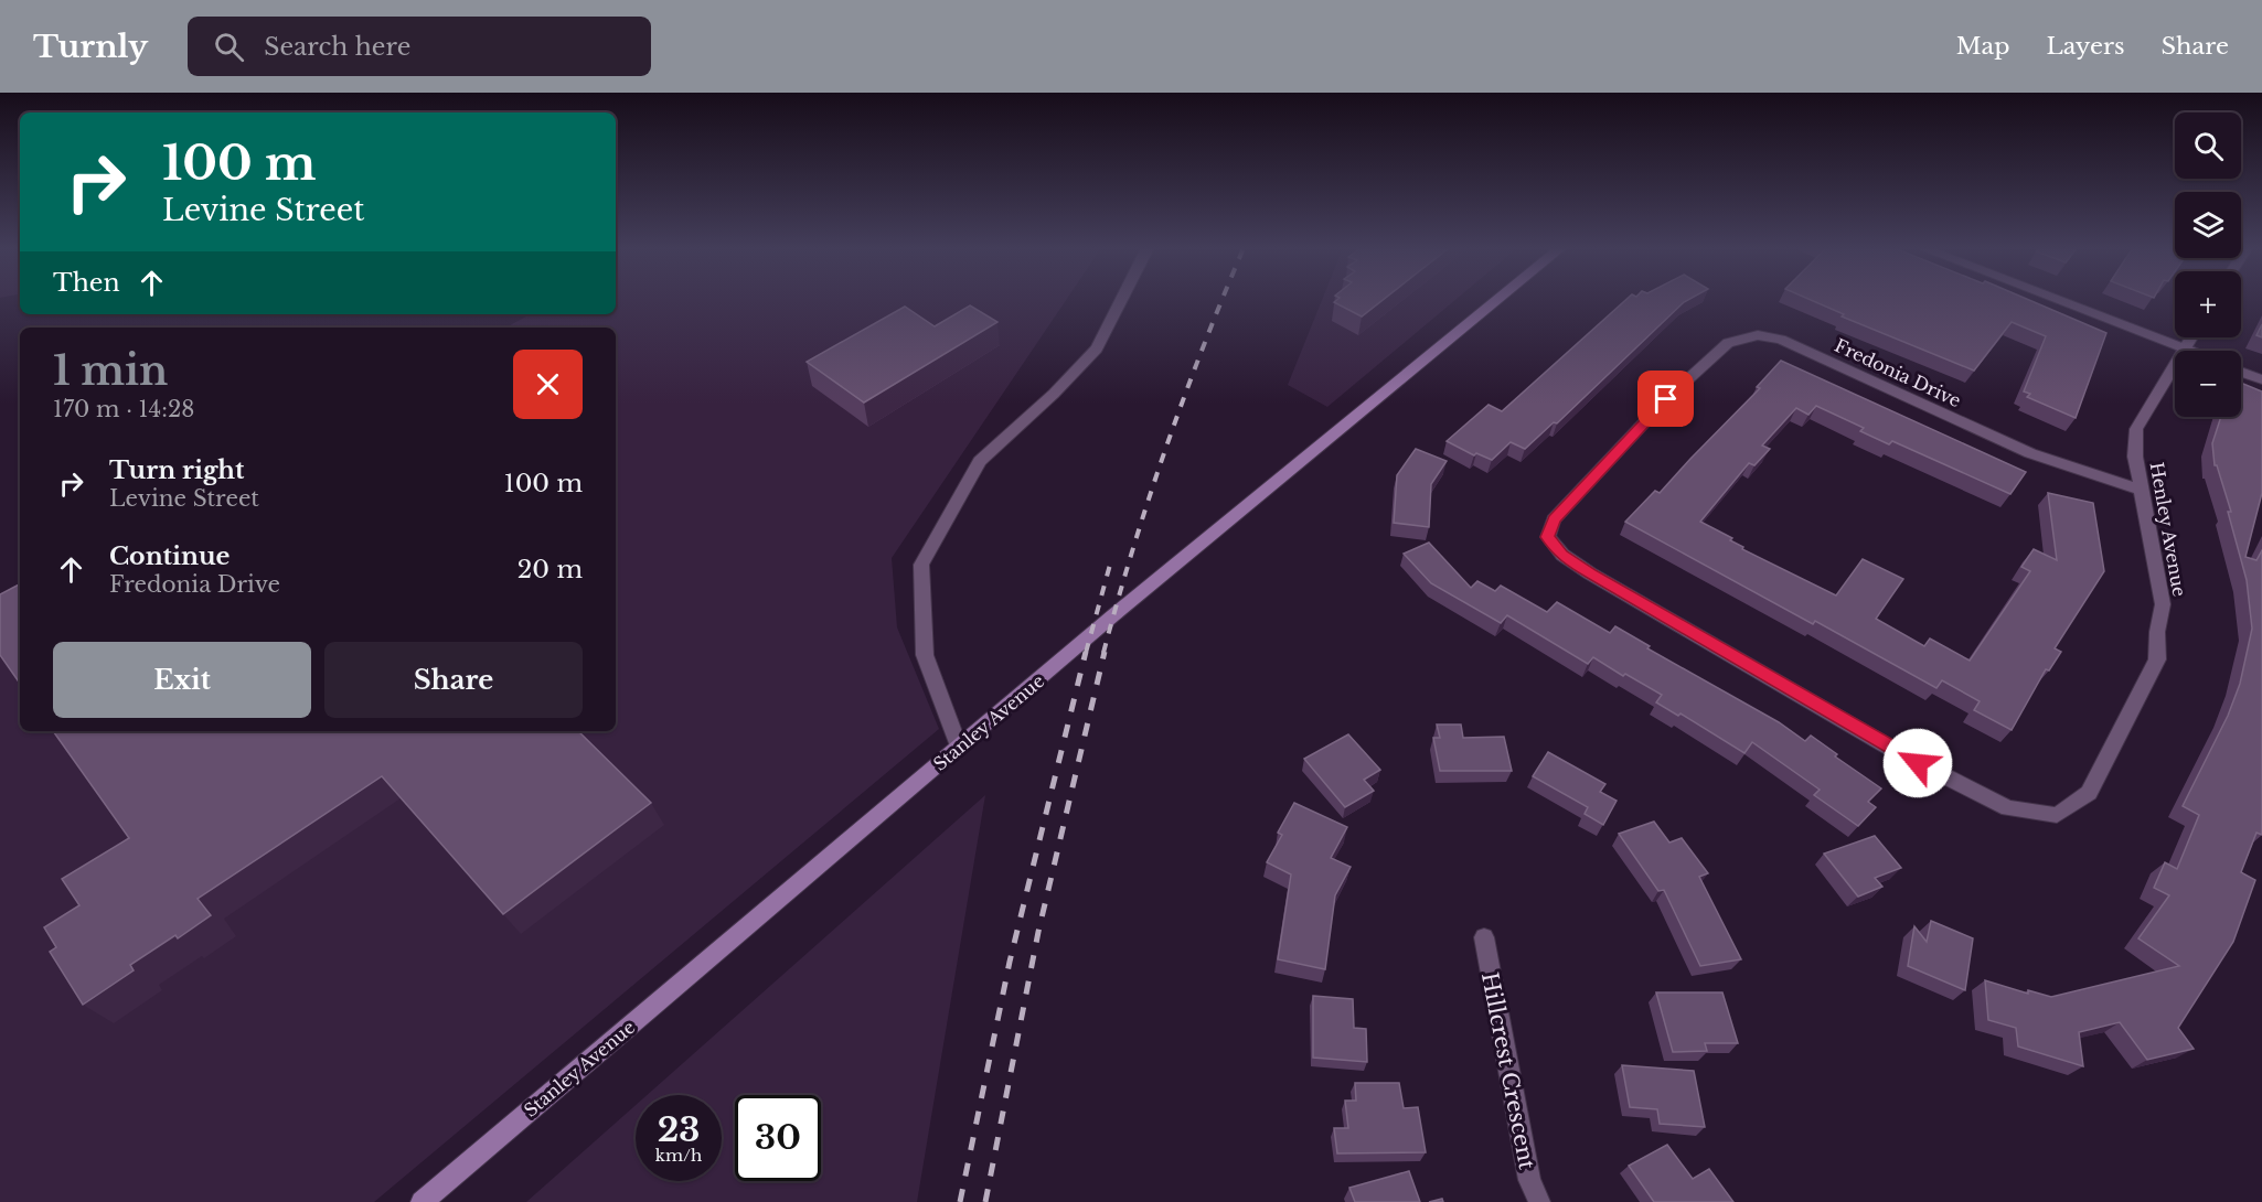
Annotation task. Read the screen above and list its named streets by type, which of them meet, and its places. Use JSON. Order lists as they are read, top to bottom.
{
  "streets": {
    "main road": ["Stanley Avenue"],
    "street": ["Fredonia Drive", "Henley Avenue", "Hillcrest Crescent"]
  },
  "crossings": [
    ["Fredonia Drive", "Henley Avenue"]
  ],
  "page": {
    "header": "Turnly",
    "search": "Search here",
    "nav": ["Map", "Layers", "Share"],
    "map_buttons": ["+", "−"],
    "turn": ["100 m", "Levine Street"],
    "then": "Then",
    "heading": ["1 min", "170 m · 14:28"],
    "list": [
      {
        "name": "Turn right",
        "note": "Levine Street",
        "value": "100 m"
      },
      {
        "name": "Continue",
        "note": "Fredonia Drive",
        "value": "20 m"
      }
    ],
    "buttons": ["Exit", "Share"],
    "speed": "23 km/h",
    "limit": "30"
  }
}
